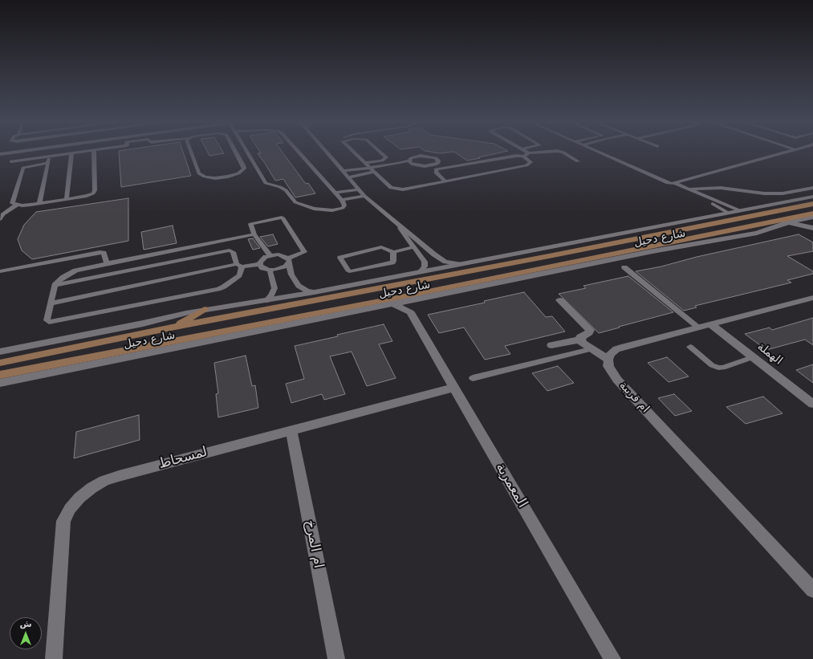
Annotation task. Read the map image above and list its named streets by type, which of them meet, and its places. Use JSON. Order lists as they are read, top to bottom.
{
  "streets": {
    "main road": ["شارع دحيل"],
    "street": [
      "الهملة",
      "ام قريبة",
      "لمسحاط",
      "المعمرية",
      "ام المرخ"
    ]
  },
  "crossings": [
    ["لمسحاط", "المعمرية"],
    ["لمسحاط", "ام المرخ"]
  ],
  "north": "top"
}
